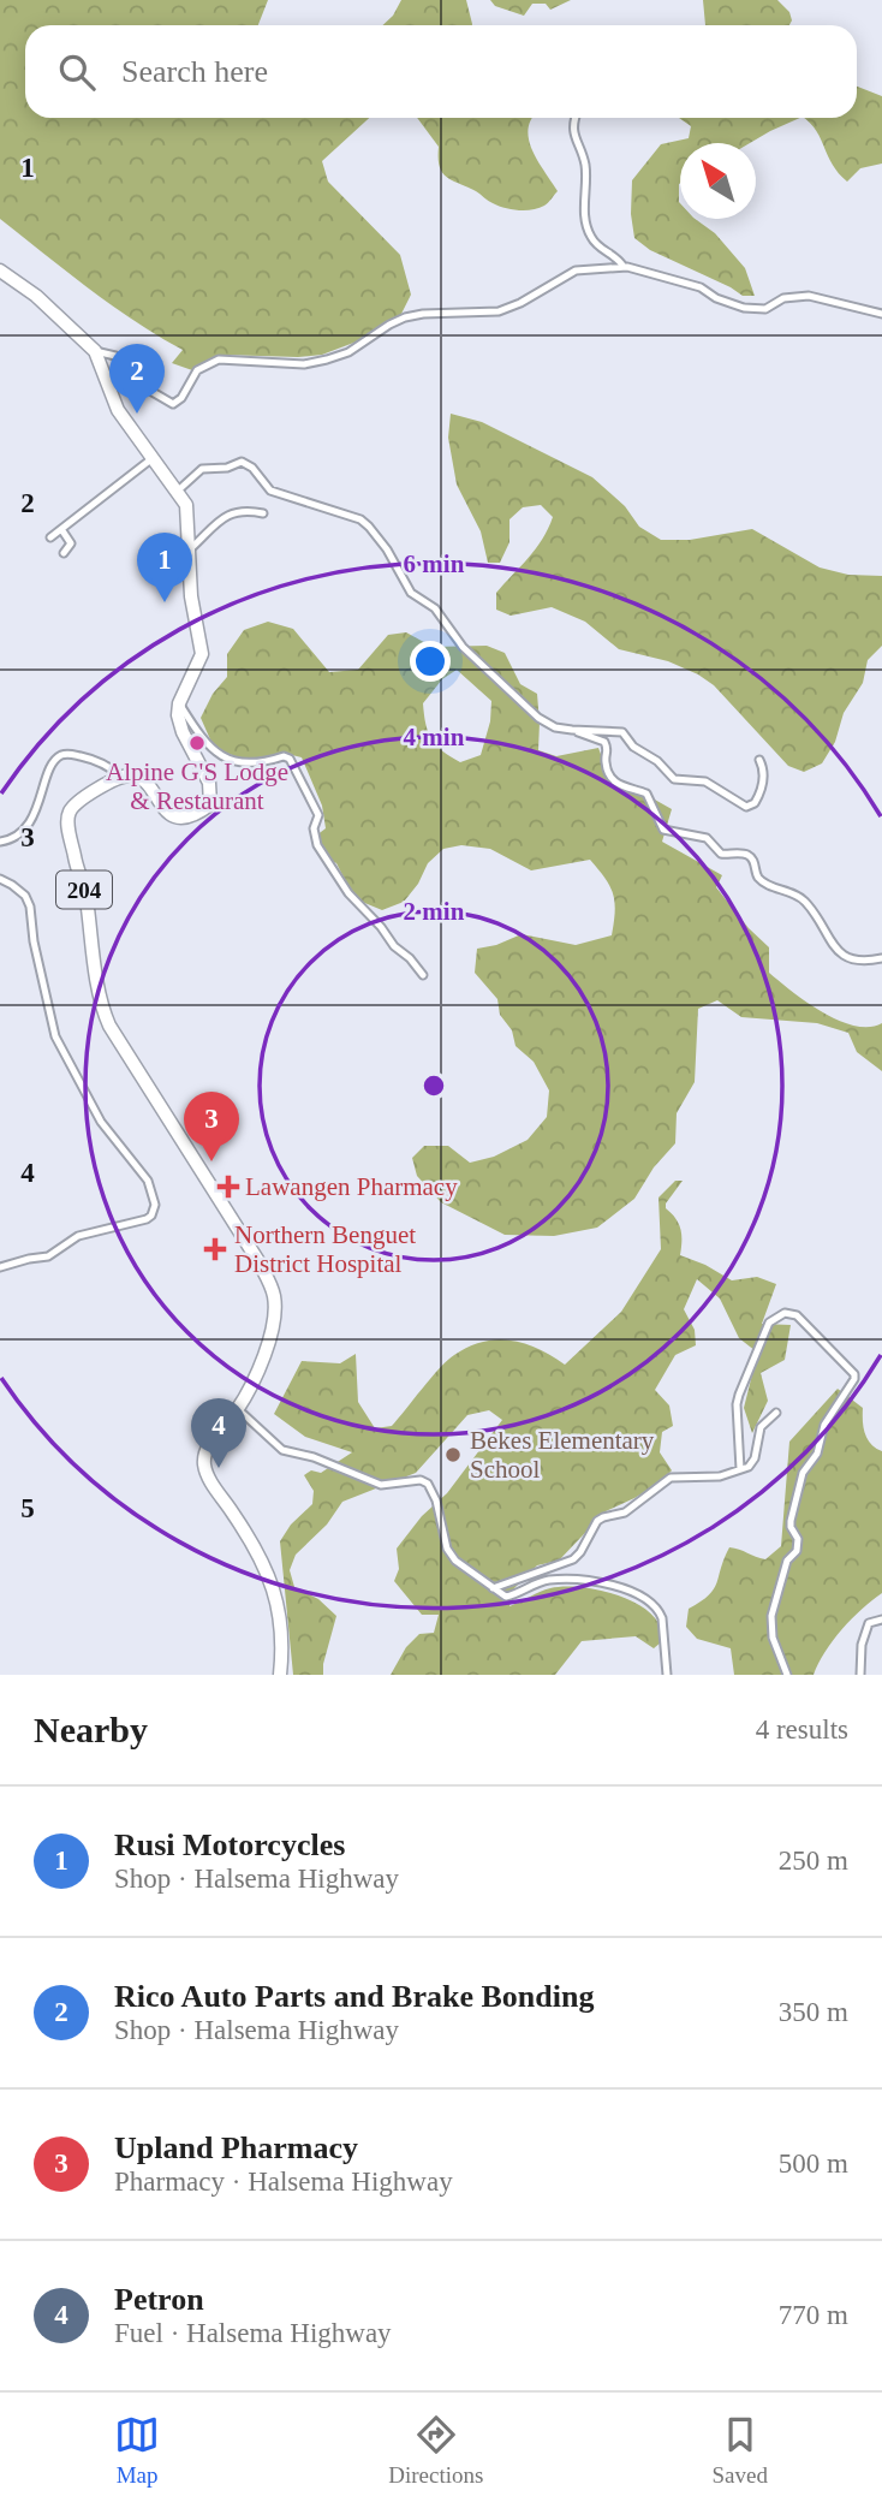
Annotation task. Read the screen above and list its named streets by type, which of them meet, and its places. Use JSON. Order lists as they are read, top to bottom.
{
  "streets": {
    "highway": ["204"]
  },
  "places": {
    "other": ["Alpine G'S Lodge & Restaurant", "Bekes Elementary School"],
    "health": ["Lawangen Pharmacy", "Northern Benguet District Hospital"]
  },
  "north": "top left",
  "page": {
    "search": "Search here",
    "pins": [
      "2",
      "1",
      "3",
      "4"
    ],
    "heading": ["Nearby", "4 results"],
    "list": [
      {
        "mark": "1",
        "name": "Rusi Motorcycles",
        "note": "Shop · Halsema Highway",
        "value": "250 m"
      },
      {
        "mark": "2",
        "name": "Rico Auto Parts and Brake Bonding",
        "note": "Shop · Halsema Highway",
        "value": "350 m"
      },
      {
        "mark": "3",
        "name": "Upland Pharmacy",
        "note": "Pharmacy · Halsema Highway",
        "value": "500 m"
      },
      {
        "mark": "4",
        "name": "Petron",
        "note": "Fuel · Halsema Highway",
        "value": "770 m"
      }
    ],
    "nav": ["Map", "Directions", "Saved"]
  },
  "grid": {
    "rows": [
      "1",
      "2",
      "3",
      "4",
      "5"
    ]
  },
  "rings": ["6 min", "4 min", "2 min"]
}
